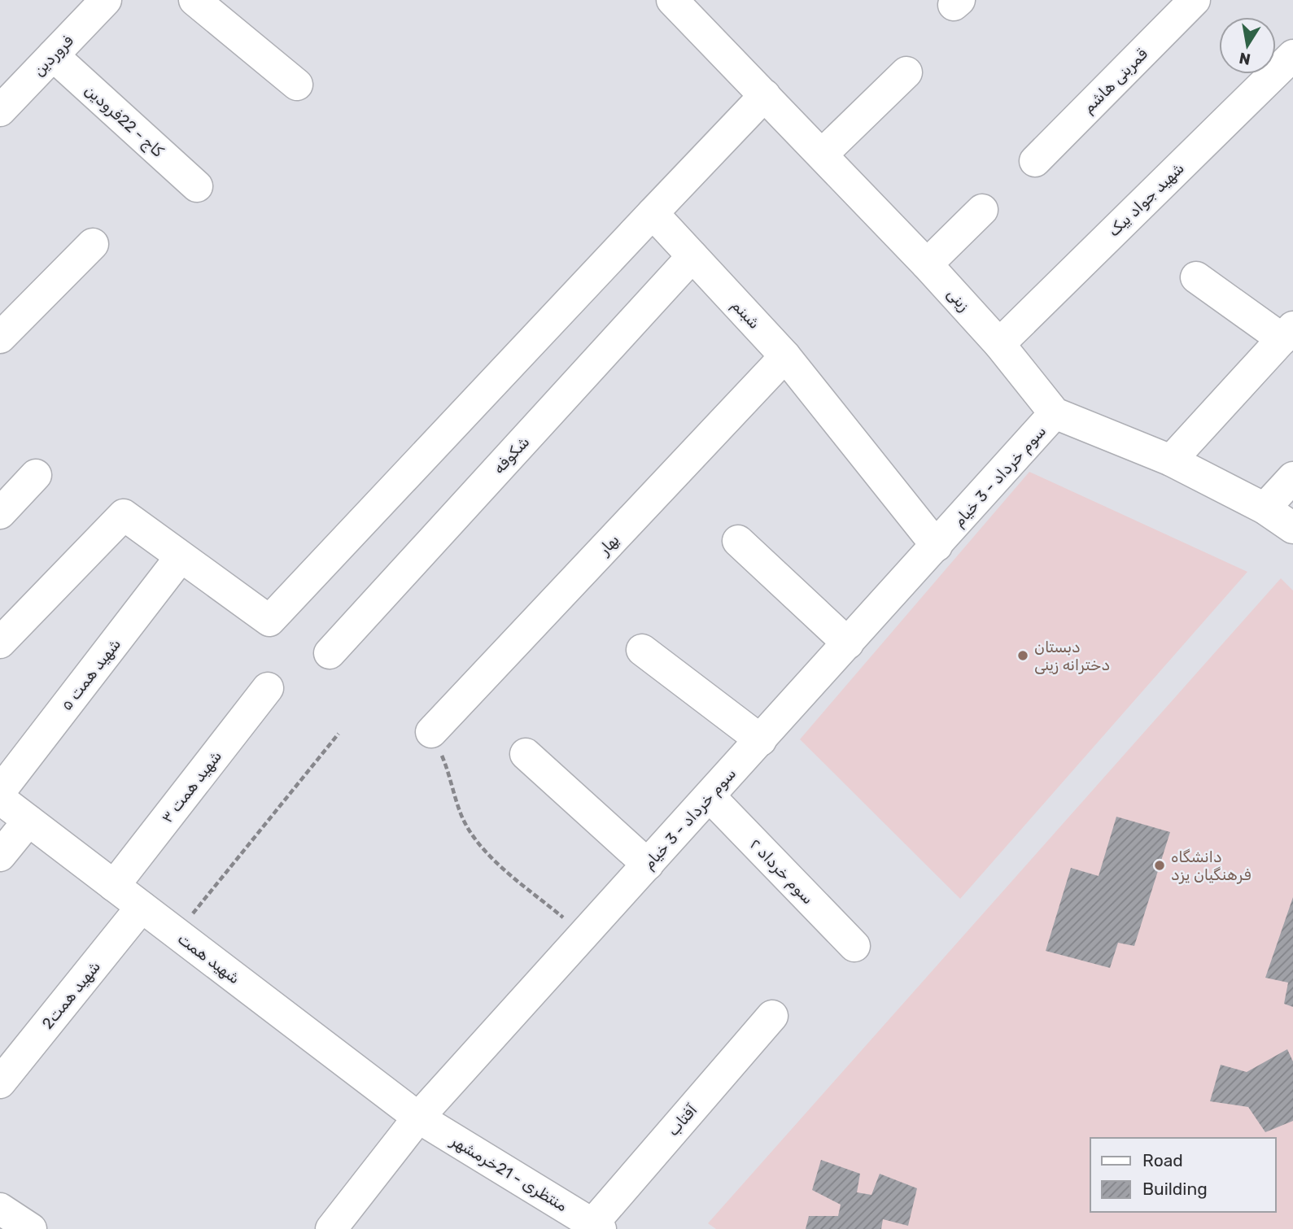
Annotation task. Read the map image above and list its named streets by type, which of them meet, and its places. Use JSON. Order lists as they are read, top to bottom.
{
  "streets": {
    "street": [
      "فروردین",
      "قمربنی هاشم",
      "کاج - 22فرودین",
      "شهید جواد بیک",
      "زینی",
      "شبنم",
      "شکوفه",
      "سوم خرداد - 3 خیام",
      "بهار",
      "شهید همت ۵",
      "شهید همت ۳",
      "سوم خرداد ۲",
      "شهید همت",
      "2شهید همت",
      "آفتاب",
      "منتظری - 21خرمشهر"
    ]
  },
  "crossings": [
    ["فروردین", "کاج - 22فرودین"],
    ["شهید جواد بیک", "زینی"],
    ["زینی", "سوم خرداد - 3 خیام"],
    ["شبنم", "شکوفه"],
    ["شبنم", "سوم خرداد - 3 خیام"],
    ["شبنم", "بهار"],
    ["سوم خرداد - 3 خیام", "سوم خرداد ۲"],
    ["سوم خرداد - 3 خیام", "شهید همت"],
    ["سوم خرداد - 3 خیام", "منتظری - 21خرمشهر"],
    ["شهید همت ۳", "شهید همت"],
    ["شهید همت", "2شهید همت"],
    ["شهید همت", "منتظری - 21خرمشهر"],
    ["آفتاب", "منتظری - 21خرمشهر"]
  ],
  "places": ["دبستان دخترانه زینی", "دانشگاه فرهنگیان یزد"],
  "legend": ["Road", "Building"],
  "north": "bottom"
}
